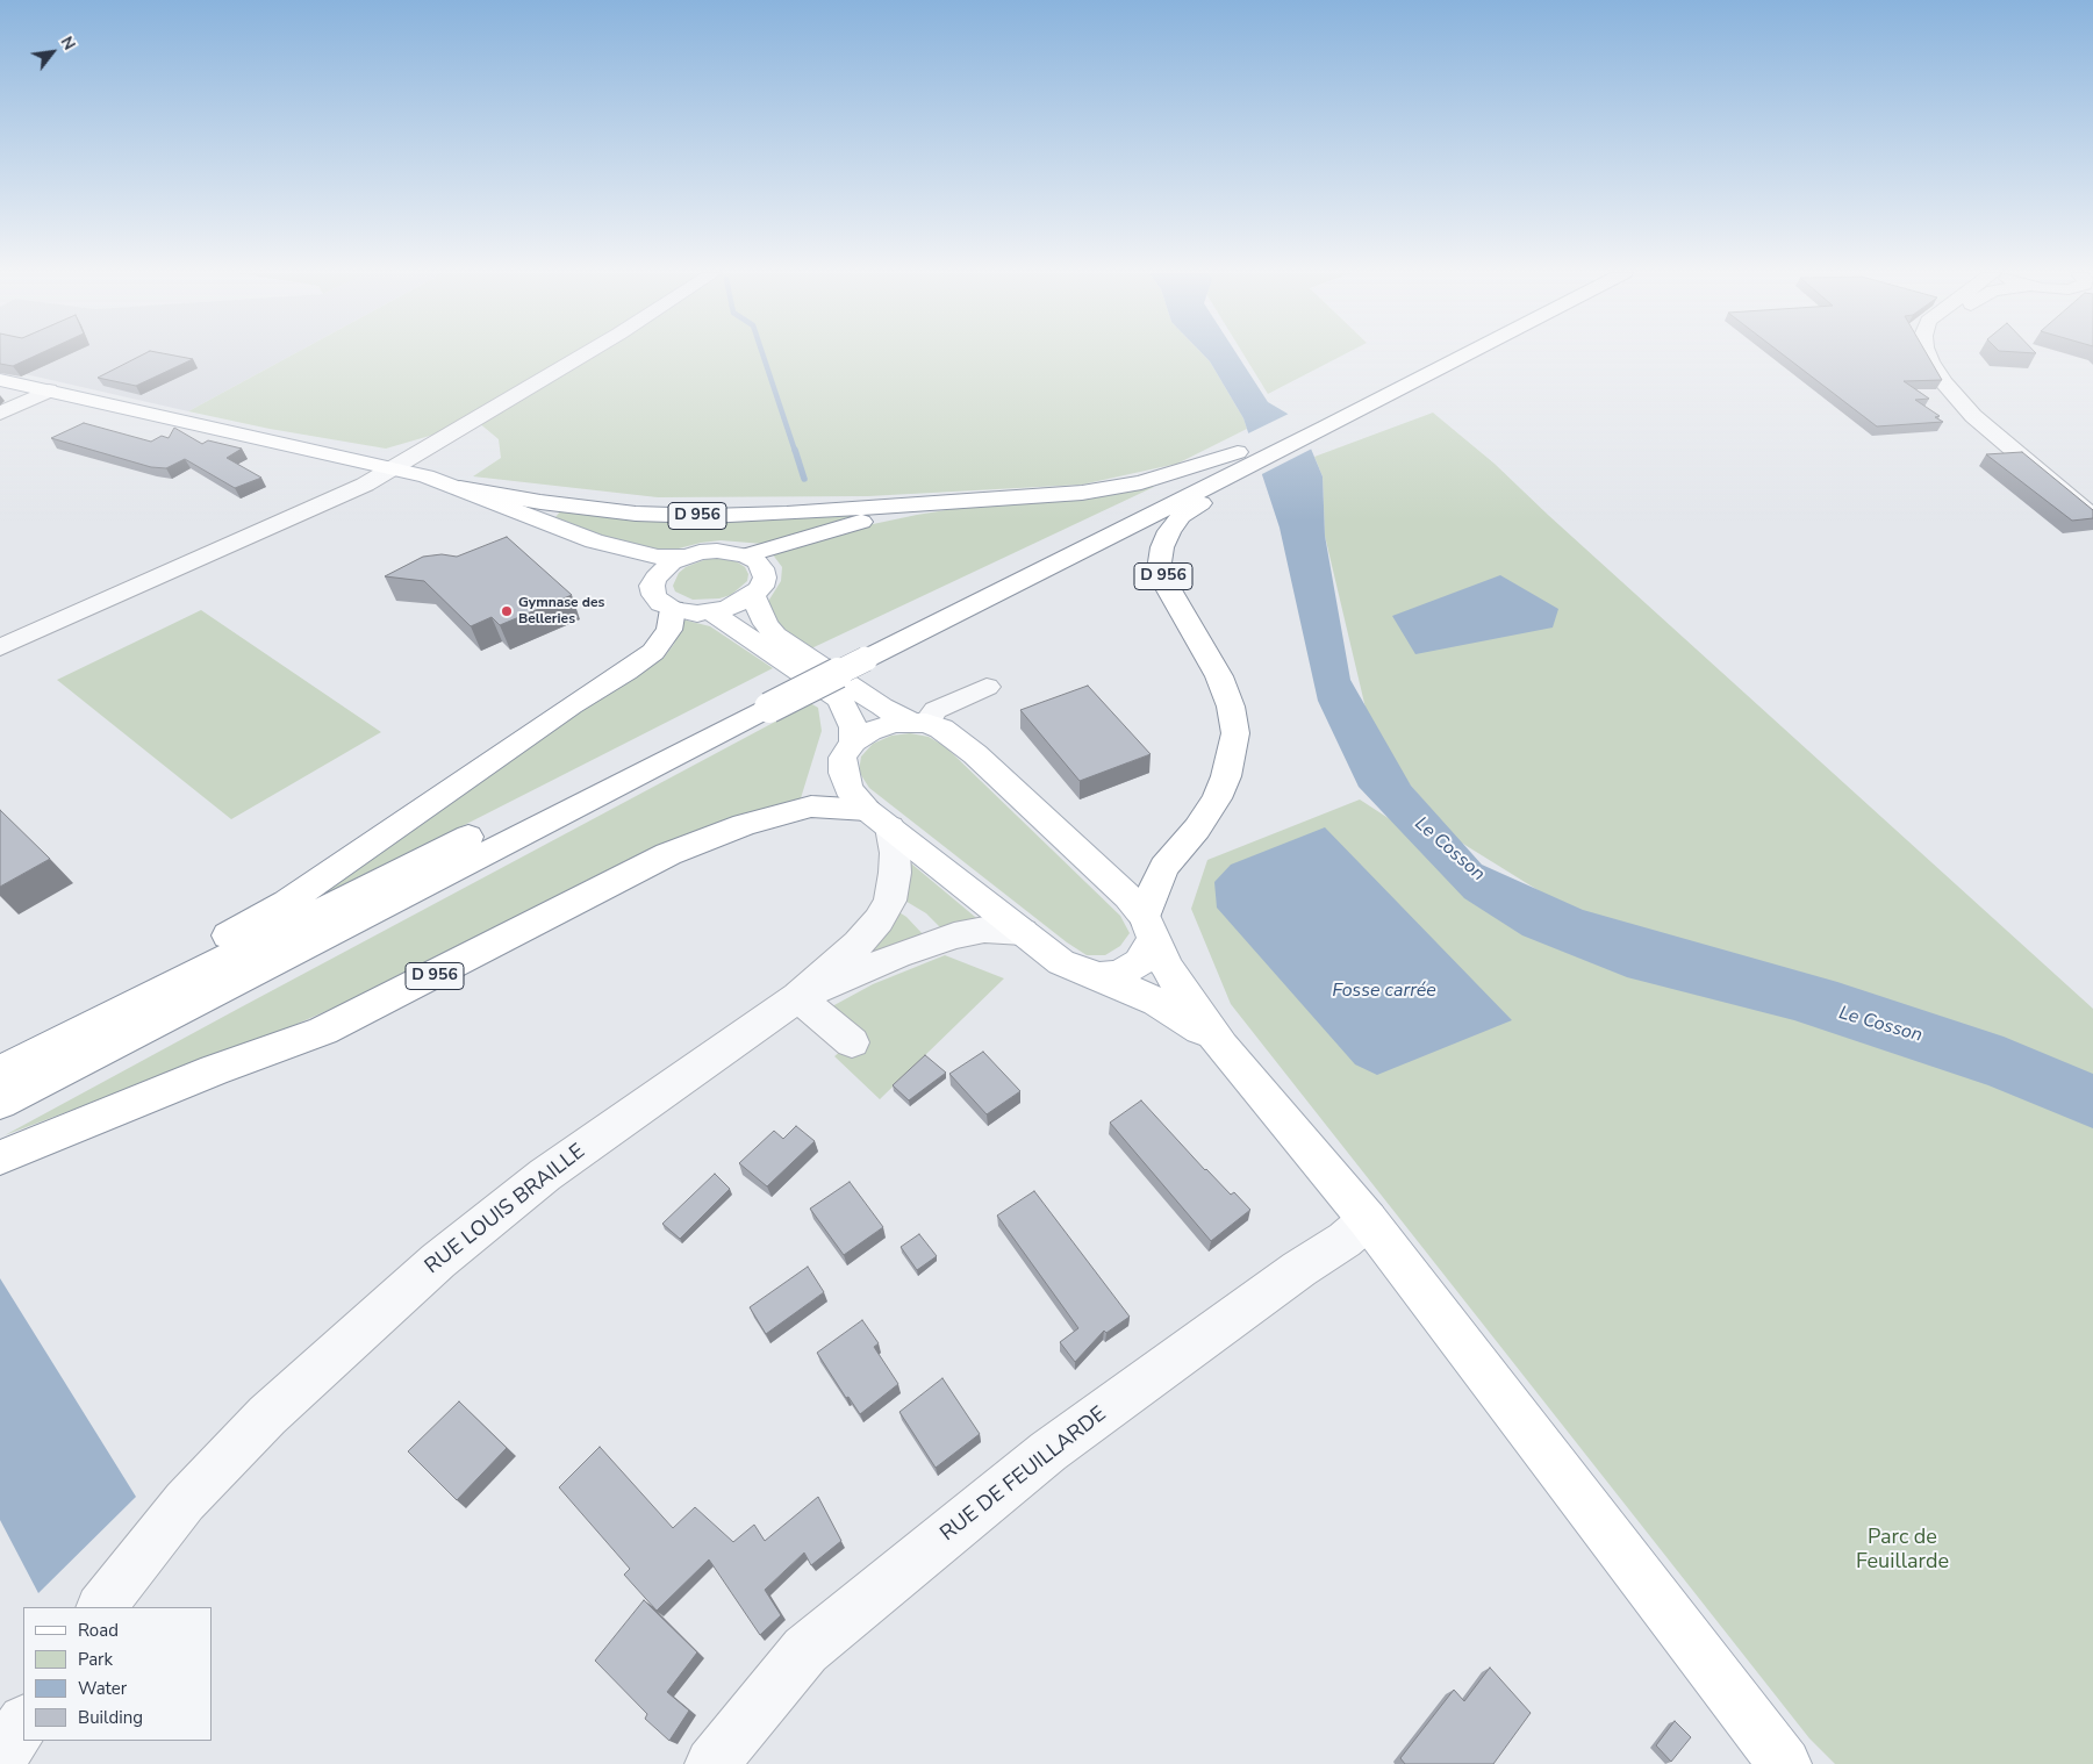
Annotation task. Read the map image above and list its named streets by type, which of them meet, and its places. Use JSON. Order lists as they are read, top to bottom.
{
  "streets": {
    "main road": ["D 956"],
    "street": ["RUE LOUIS BRAILLE", "RUE DE FEUILLARDE"]
  },
  "crossings": [
    ["D 956", "RUE LOUIS BRAILLE"]
  ],
  "water": ["Le Cosson", "Fosse carrée"],
  "parks": ["Parc de Feuillarde"],
  "places": ["Gymnase des Belleries"],
  "legend": [
    "Road",
    "Park",
    "Water",
    "Building"
  ],
  "north": "top right"
}
